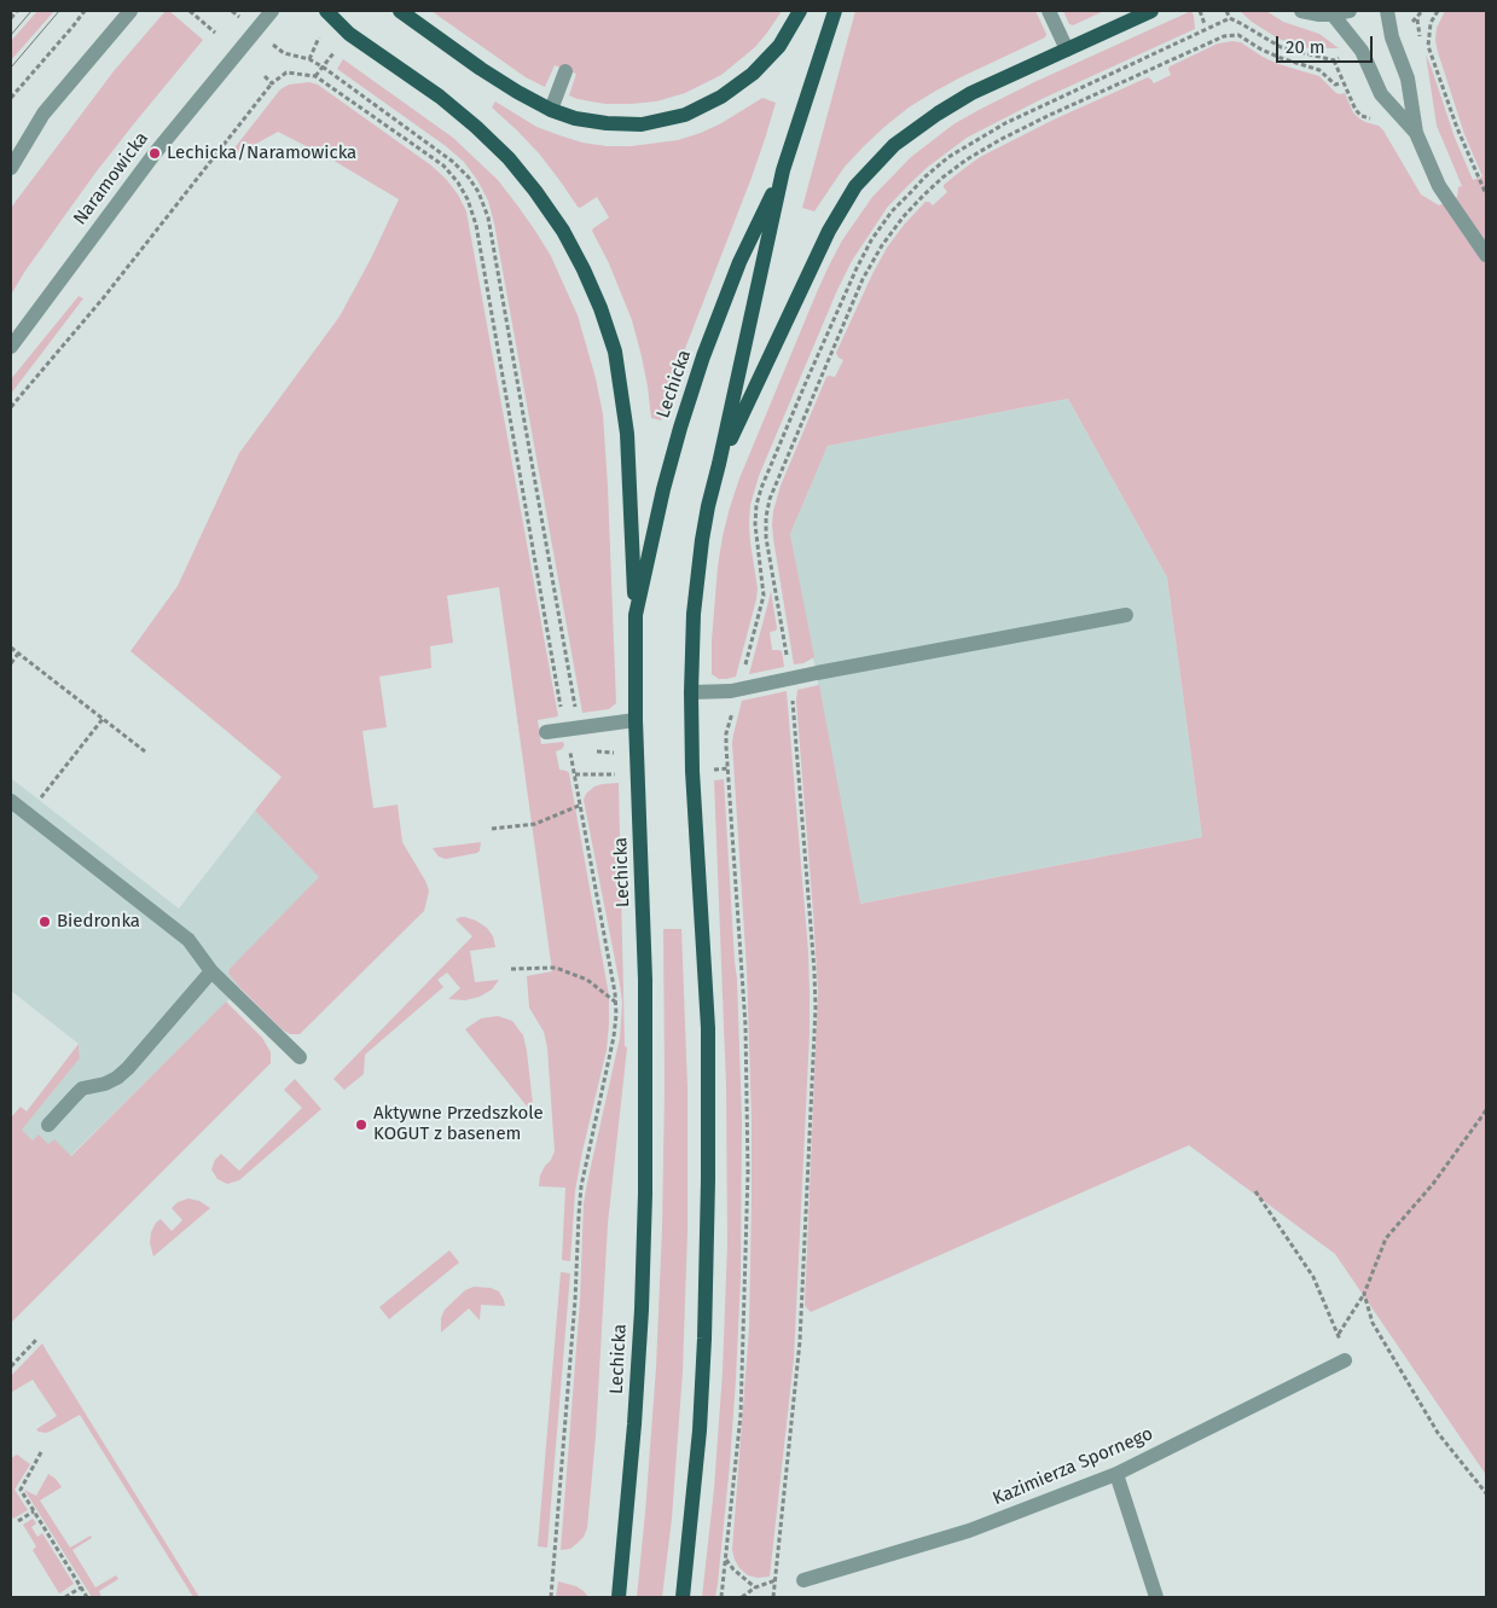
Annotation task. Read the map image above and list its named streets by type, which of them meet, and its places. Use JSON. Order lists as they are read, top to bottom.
{
  "streets": {
    "main road": ["Lechicka"],
    "street": ["Naramowicka", "Kazimierza Spornego"]
  },
  "places": ["Lechicka/Naramowicka", "Biedronka", "Aktywne Przedszkole KOGUT z basenem"],
  "scale_bar": "20 m"
}
